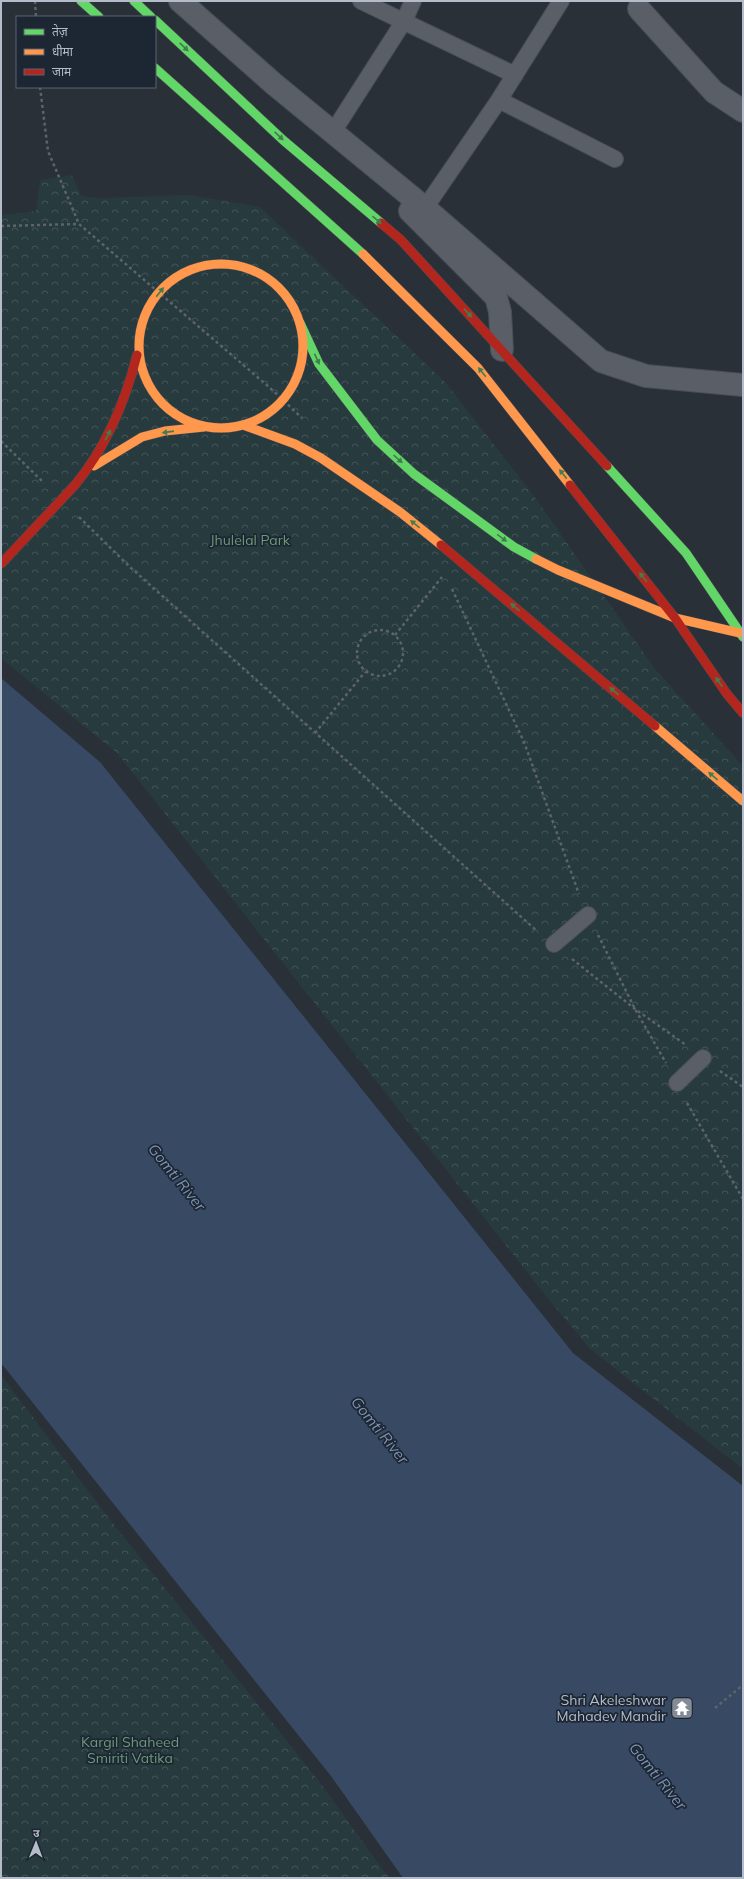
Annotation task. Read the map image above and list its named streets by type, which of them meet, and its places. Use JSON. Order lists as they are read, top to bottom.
{
  "water": ["Gomti River"],
  "parks": ["Jhulelal Park", "Kargil Shaheed Smiriti Vatika"],
  "places": {
    "temple": ["Shri Akeleshwar Mahadev Mandir"]
  },
  "legend": ["तेज़", "धीमा", "जाम"],
  "north": "top"
}
